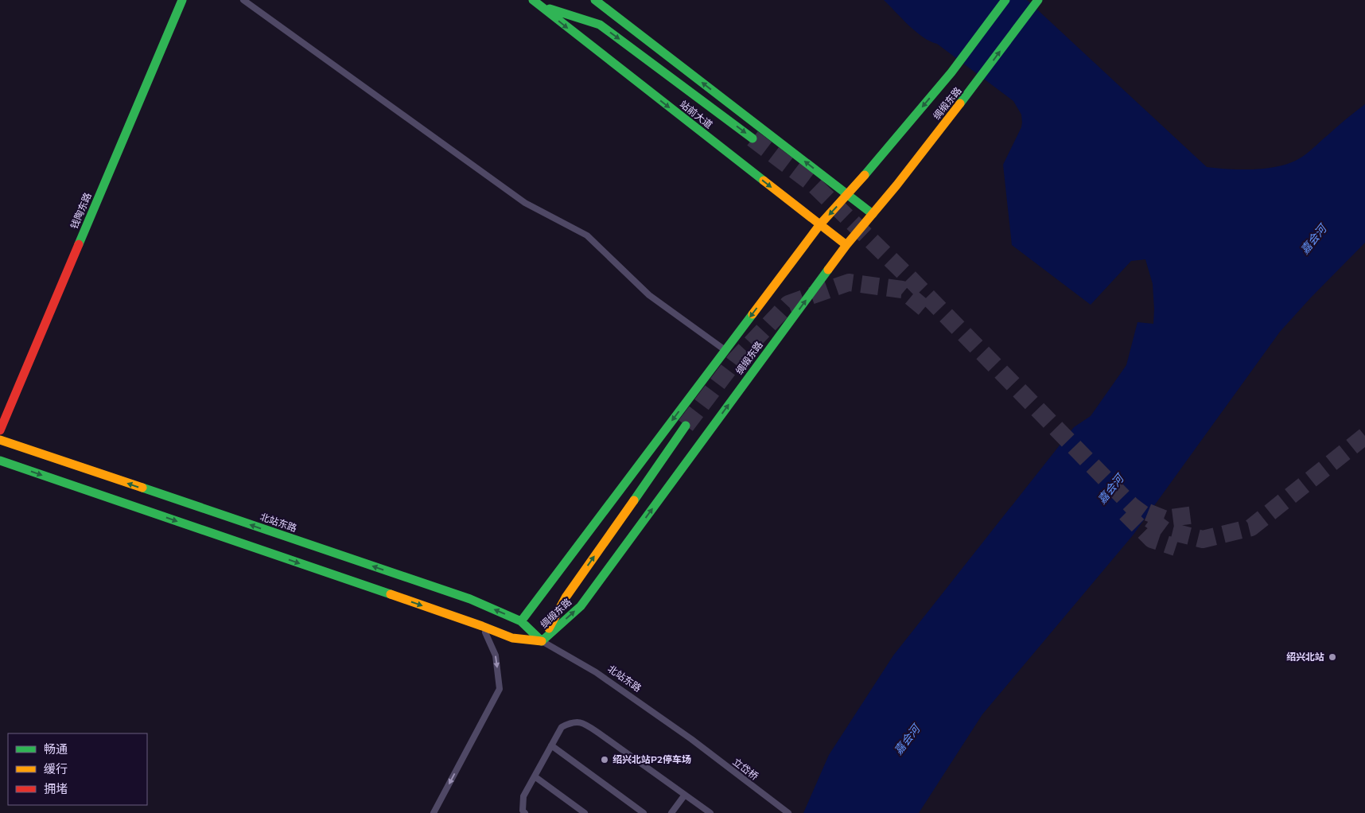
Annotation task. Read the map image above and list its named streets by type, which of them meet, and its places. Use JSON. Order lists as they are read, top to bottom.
{
  "streets": {
    "main road": [
      "绸缎东路",
      "站前大道",
      "钱陶东路",
      "北站东路"
    ],
    "lane": ["立岱桥"]
  },
  "crossings": [
    ["绸缎东路", "站前大道"],
    ["绸缎东路", "北站东路"],
    ["北站东路", "立岱桥"]
  ],
  "water": ["嘉会河"],
  "places": ["绍兴北站", "绍兴北站P2停车场"],
  "legend": ["畅通", "缓行", "拥堵"]
}
